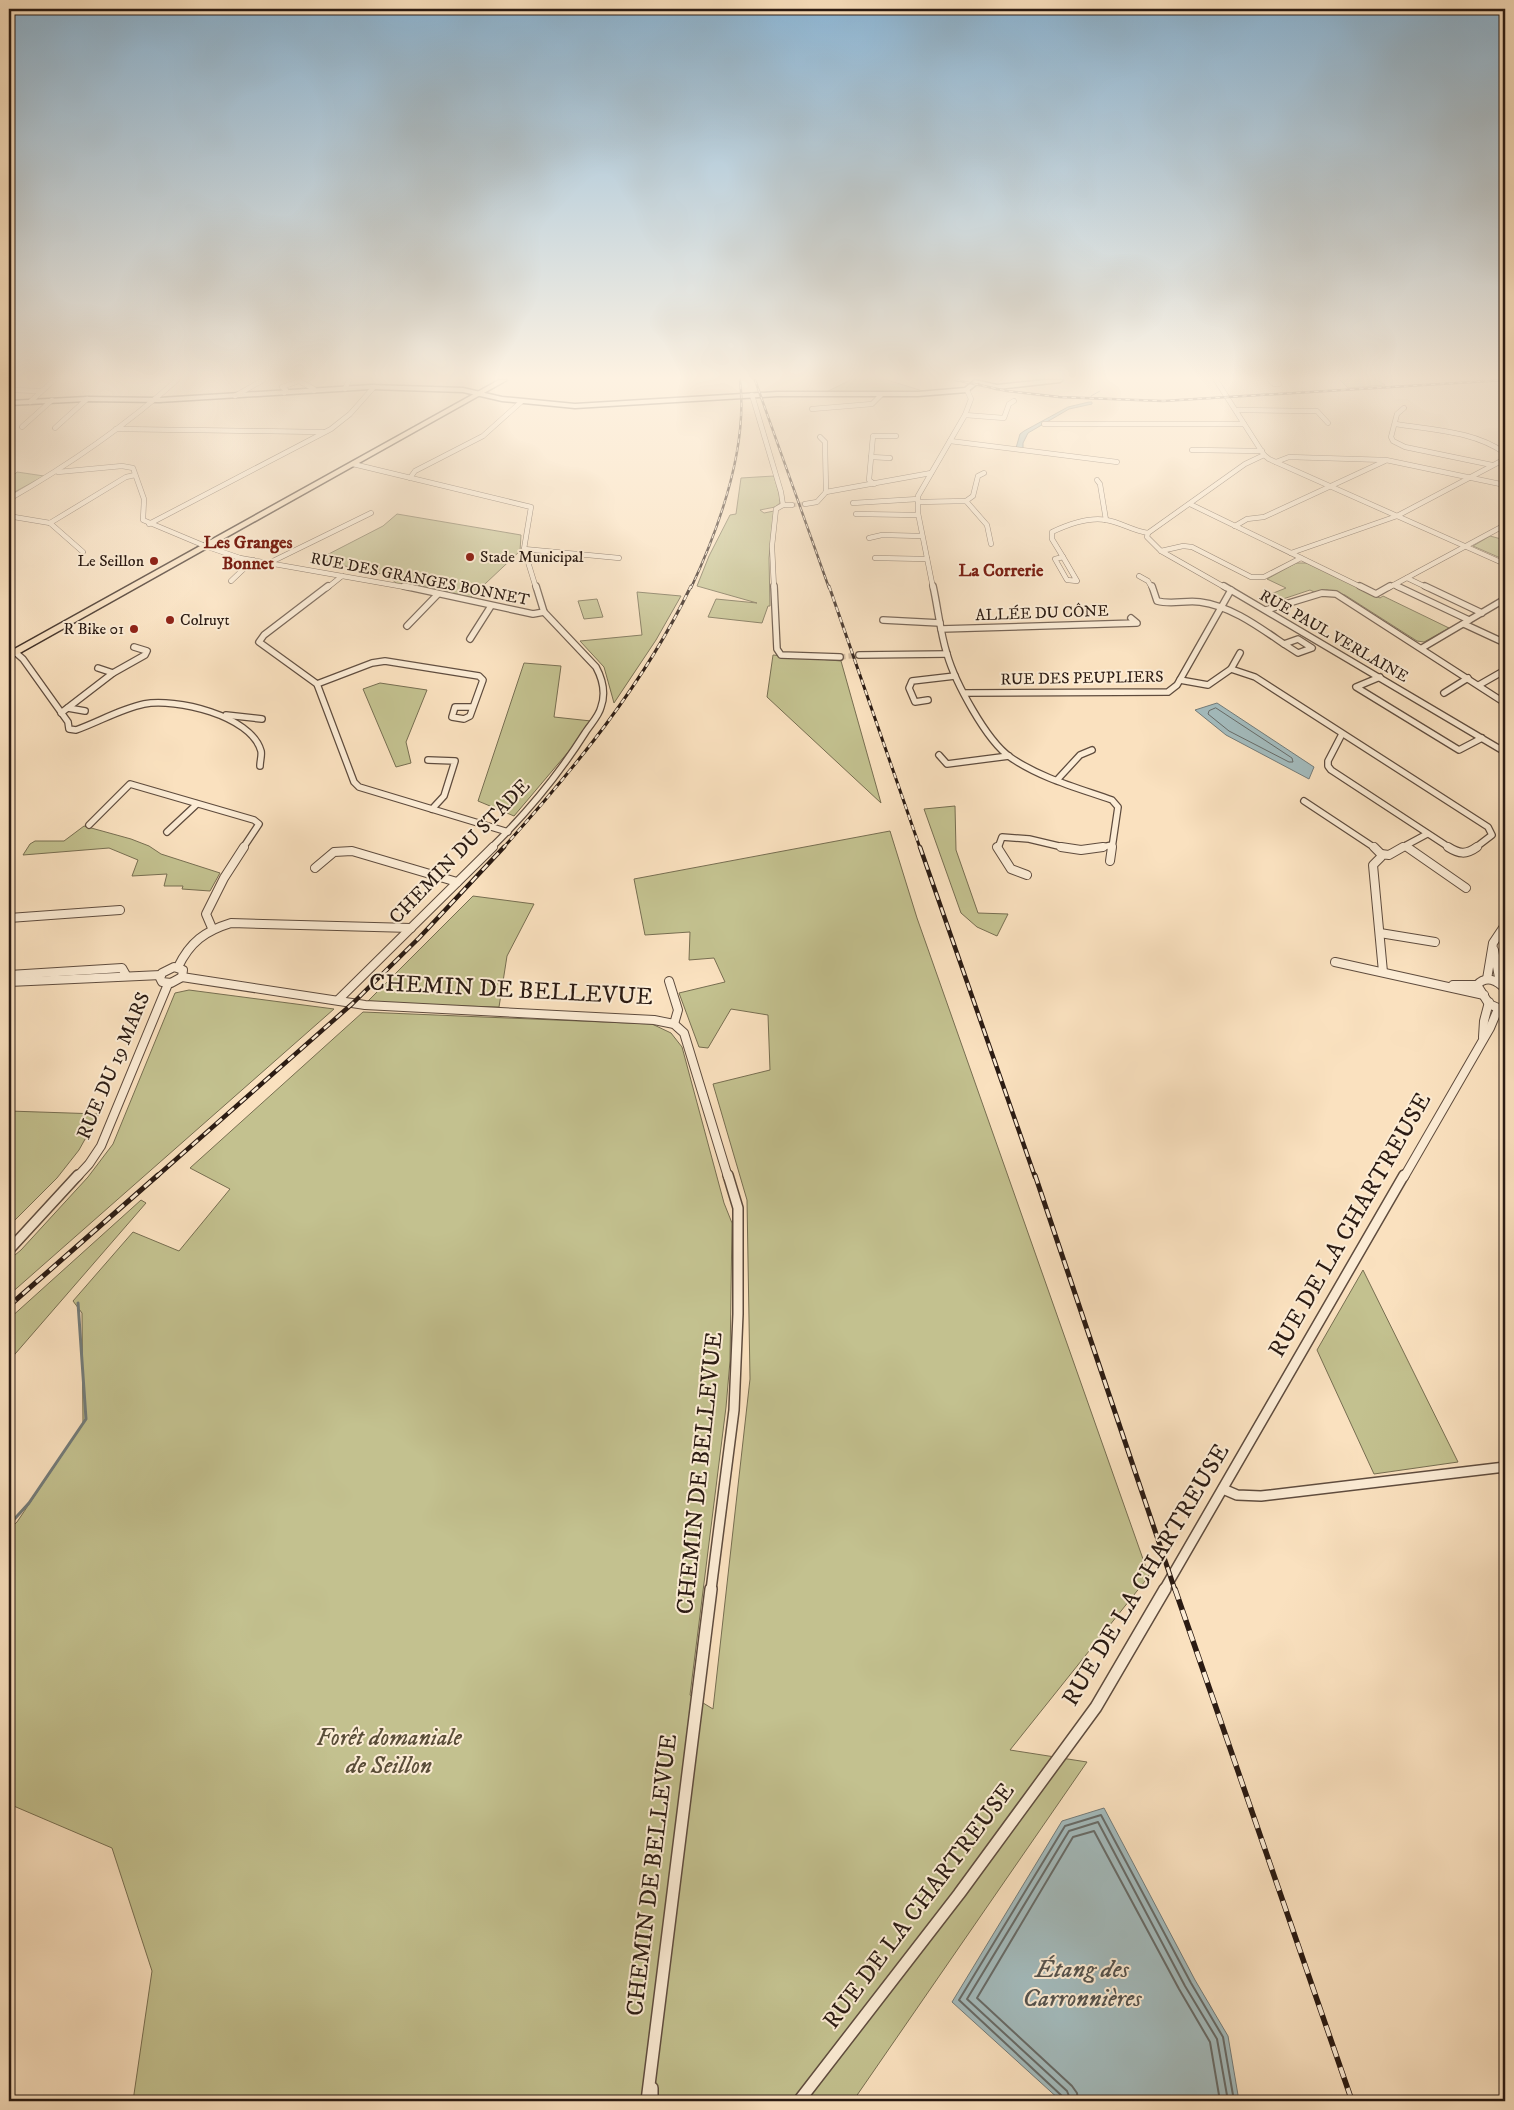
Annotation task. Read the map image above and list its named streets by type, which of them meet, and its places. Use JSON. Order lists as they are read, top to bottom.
{
  "streets": {
    "street": [
      "RUE DES GRANGES BONNET",
      "ALLÉE DU CÔNE",
      "RUE PAUL VERLAINE",
      "RUE DES PEUPLIERS",
      "CHEMIN DU STADE",
      "CHEMIN DE BELLEVUE",
      "RUE DU 19 MARS",
      "RUE DE LA CHARTREUSE"
    ]
  },
  "crossings": [
    ["RUE DES GRANGES BONNET", "CHEMIN DU STADE"],
    ["RUE PAUL VERLAINE", "RUE DES PEUPLIERS"],
    ["CHEMIN DU STADE", "CHEMIN DE BELLEVUE"]
  ],
  "districts": ["Les Granges Bonnet", "La Correrie"],
  "water": ["Étang des Carronnières"],
  "parks": ["Forêt domaniale de Seillon"],
  "places": [
    "Stade Municipal",
    "Le Seillon",
    "Colruyt",
    "R Bike 01"
  ]
}
